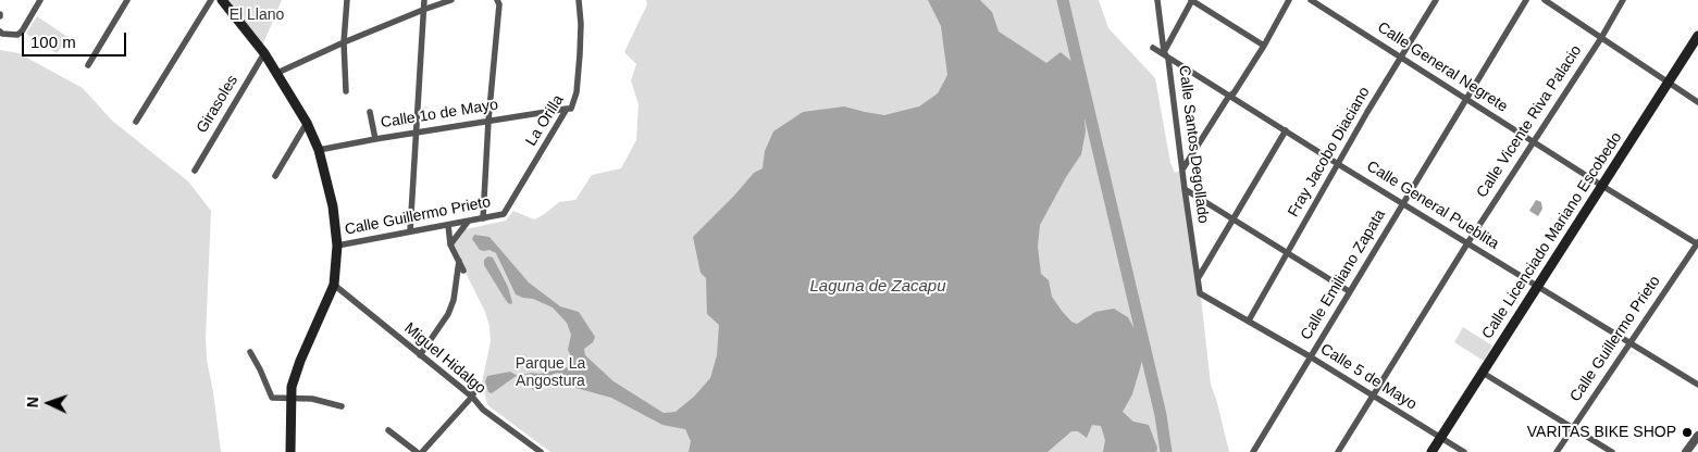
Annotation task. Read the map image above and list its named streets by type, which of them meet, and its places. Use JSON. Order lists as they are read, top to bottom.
{
  "streets": {
    "main road": ["Calle Licenciado Mariano Escobedo"],
    "street": [
      "Calle General Negrete",
      "Girasoles",
      "Calle 1o de Mayo",
      "La Orilla",
      "Calle Vicente Riva Palacio",
      "Calle Santos Degollado",
      "Fray Jacobo Diaciano",
      "Calle General Pueblita",
      "Calle Guillermo Prieto",
      "Calle Emiliano Zapata",
      "Miguel Hidalgo",
      "Calle 5 de Mayo"
    ]
  },
  "crossings": [
    ["Calle General Negrete", "Calle Vicente Riva Palacio"],
    ["Calle General Negrete", "Fray Jacobo Diaciano"],
    ["Calle General Negrete", "Calle Guillermo Prieto"],
    ["Calle General Negrete", "Calle Licenciado Mariano Escobedo"],
    ["Calle General Negrete", "Calle Emiliano Zapata"],
    ["Calle 1o de Mayo", "La Orilla"],
    ["La Orilla", "Calle Guillermo Prieto"],
    ["Calle Vicente Riva Palacio", "Calle General Pueblita"],
    ["Calle Vicente Riva Palacio", "Calle 5 de Mayo"],
    ["Calle Santos Degollado", "Calle General Pueblita"],
    ["Calle Santos Degollado", "Calle 5 de Mayo"],
    ["Fray Jacobo Diaciano", "Calle General Pueblita"],
    ["Fray Jacobo Diaciano", "Calle 5 de Mayo"],
    ["Calle General Pueblita", "Calle Guillermo Prieto"],
    ["Calle General Pueblita", "Calle Licenciado Mariano Escobedo"],
    ["Calle General Pueblita", "Calle Emiliano Zapata"],
    ["Calle Licenciado Mariano Escobedo", "Calle 5 de Mayo"],
    ["Calle Emiliano Zapata", "Calle 5 de Mayo"]
  ],
  "water": ["Laguna de Zacapu"],
  "parks": ["El Llano", "Parque La Angostura"],
  "places": ["VARITAS BIKE SHOP"],
  "scale_bar": "100 m",
  "north": "left"
}
